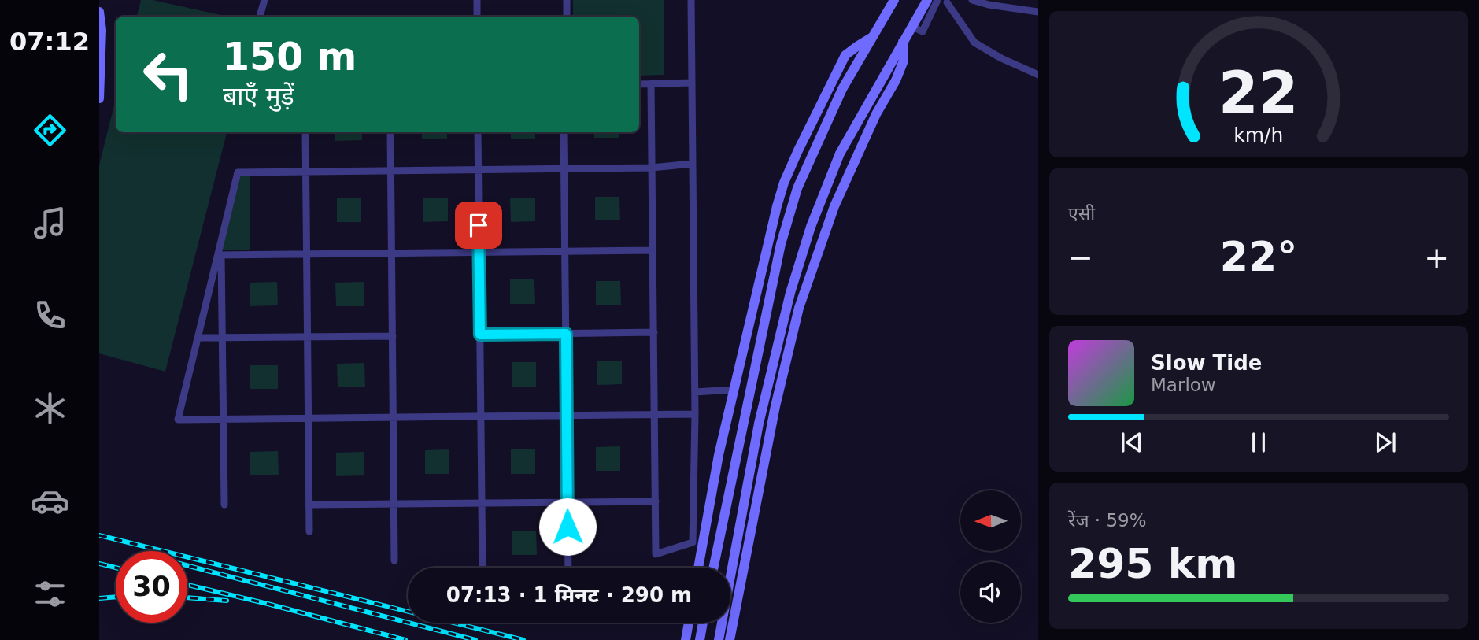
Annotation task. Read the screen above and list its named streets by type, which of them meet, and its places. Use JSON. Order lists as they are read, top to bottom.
{
  "north": "left",
  "page": {
    "tabs": "07:12",
    "turn": ["150 m", "बाएँ मुड़ें"],
    "tile": [
      "एसी",
      ["रेंज · 59%", "295 km"]
    ],
    "heat": ["−", "22°", "+"],
    "song": ["Slow Tide", "Marlow"],
    "limit": "30",
    "trip": "07:13 · 1 मिनट · 290 m",
    "gauge": ["22", "km/h"]
  }
}
